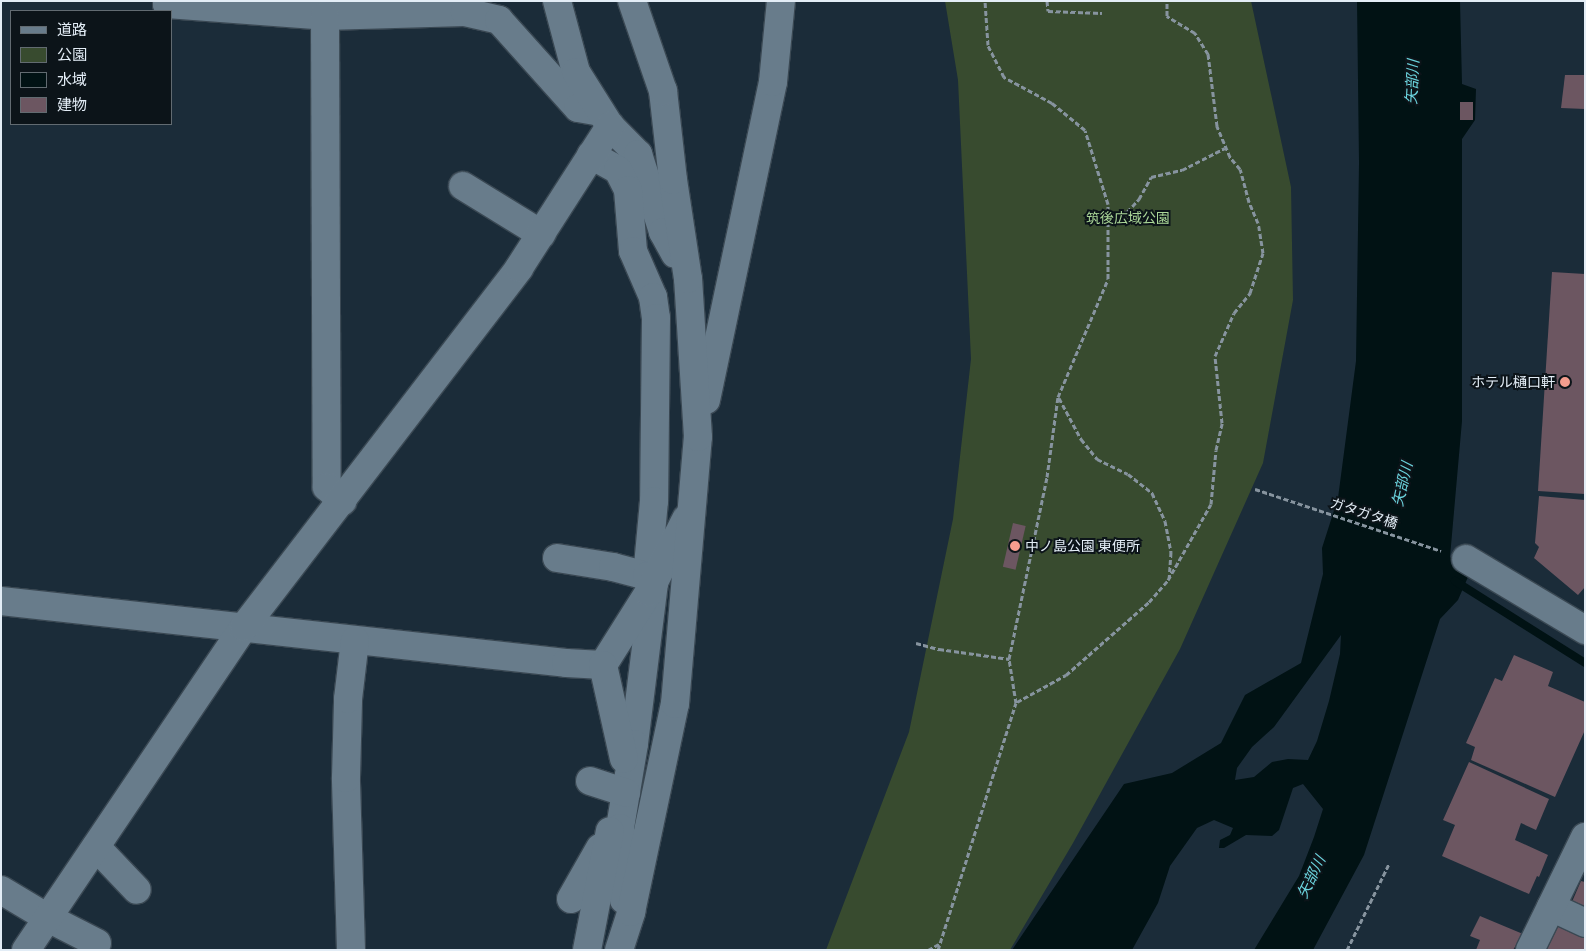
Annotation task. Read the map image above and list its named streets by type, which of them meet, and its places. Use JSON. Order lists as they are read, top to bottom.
{
  "streets": {
    "path": ["ガタガタ橋"]
  },
  "water": ["矢部川"],
  "parks": ["筑後広域公園"],
  "places": ["ホテル樋口軒", "中ノ島公園 東便所"],
  "legend": [
    "道路",
    "公園",
    "水域",
    "建物"
  ]
}
